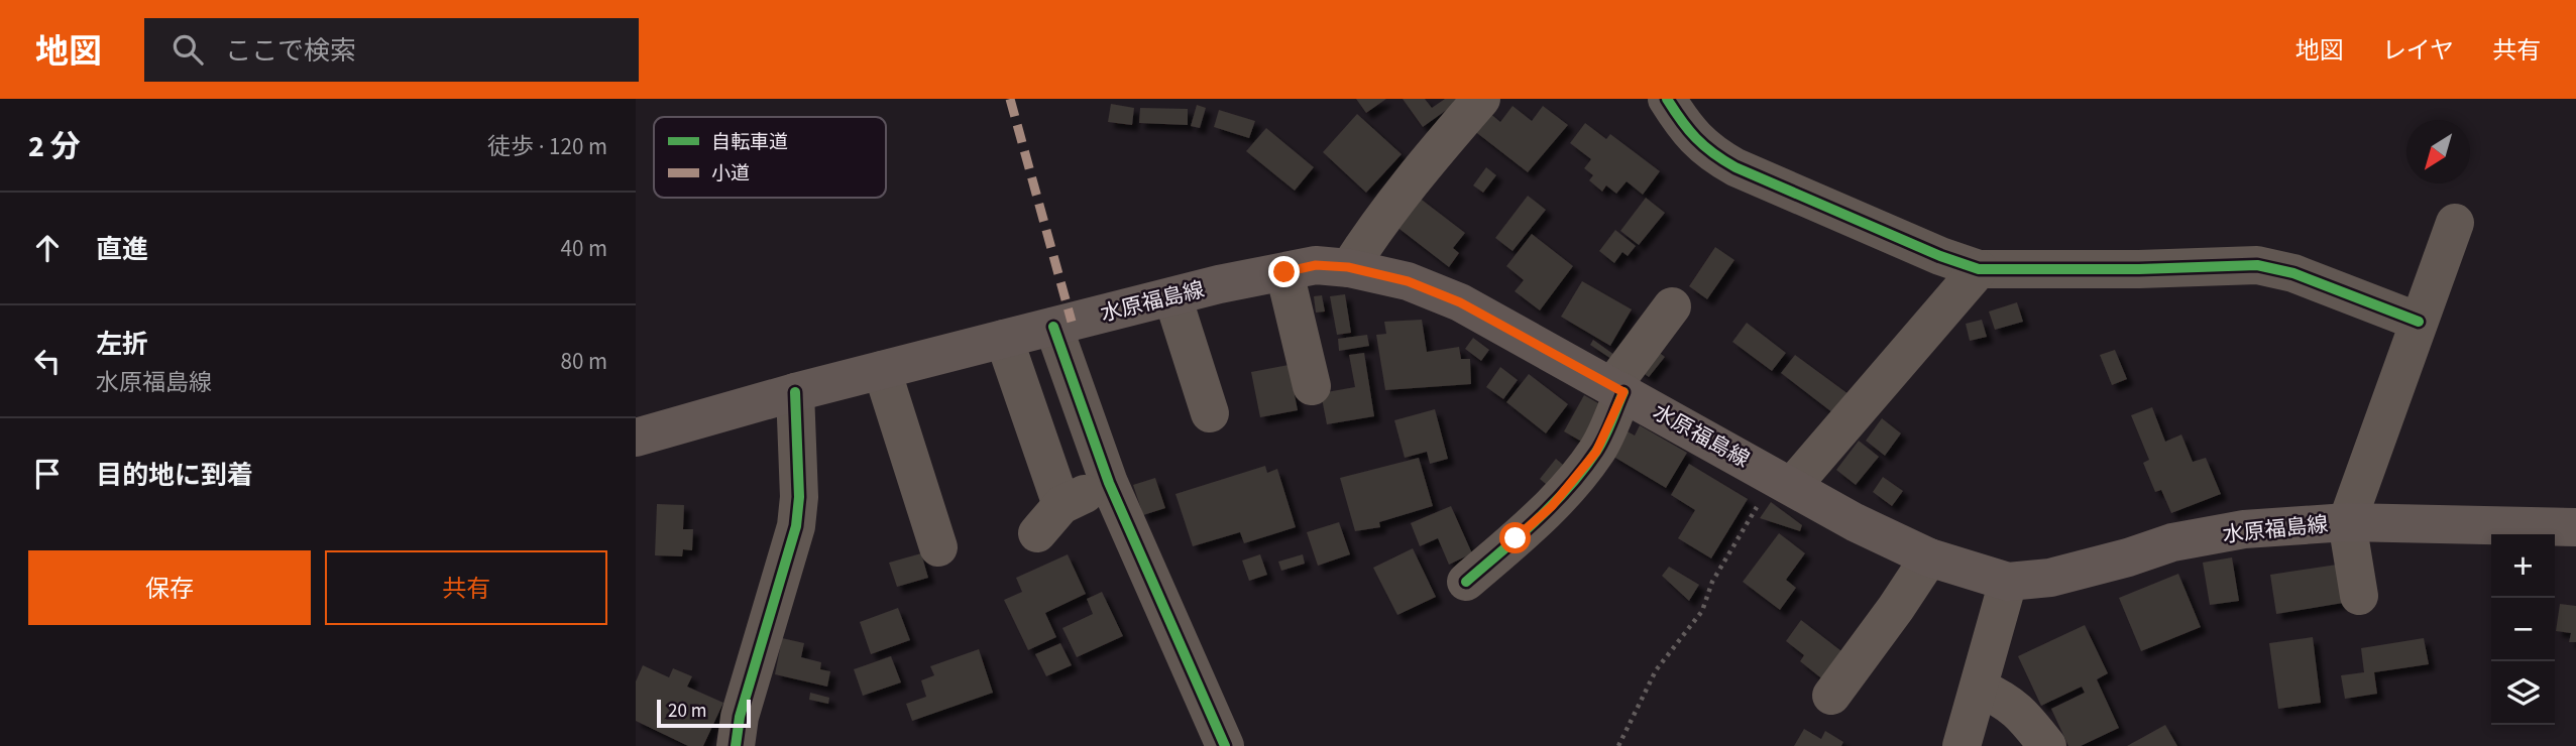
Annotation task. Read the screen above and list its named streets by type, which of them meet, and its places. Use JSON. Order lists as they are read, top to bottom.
{
  "streets": {
    "main road": ["水原福島線"]
  },
  "legend": ["自転車道", "小道"],
  "scale_bar": "20 m",
  "north": "bottom left",
  "page": {
    "header": "地図",
    "search": "ここで検索",
    "nav": ["地図", "レイヤ", "共有"],
    "heading": ["2 分", "徒歩 · 120 m"],
    "list": [
      ["直進", "40 m"],
      ["左折", "水原福島線", "80 m"],
      "目的地に到着"
    ],
    "buttons": ["保存", "共有"],
    "map_buttons": ["+", "−"],
    "scale": "20 m"
  }
}
